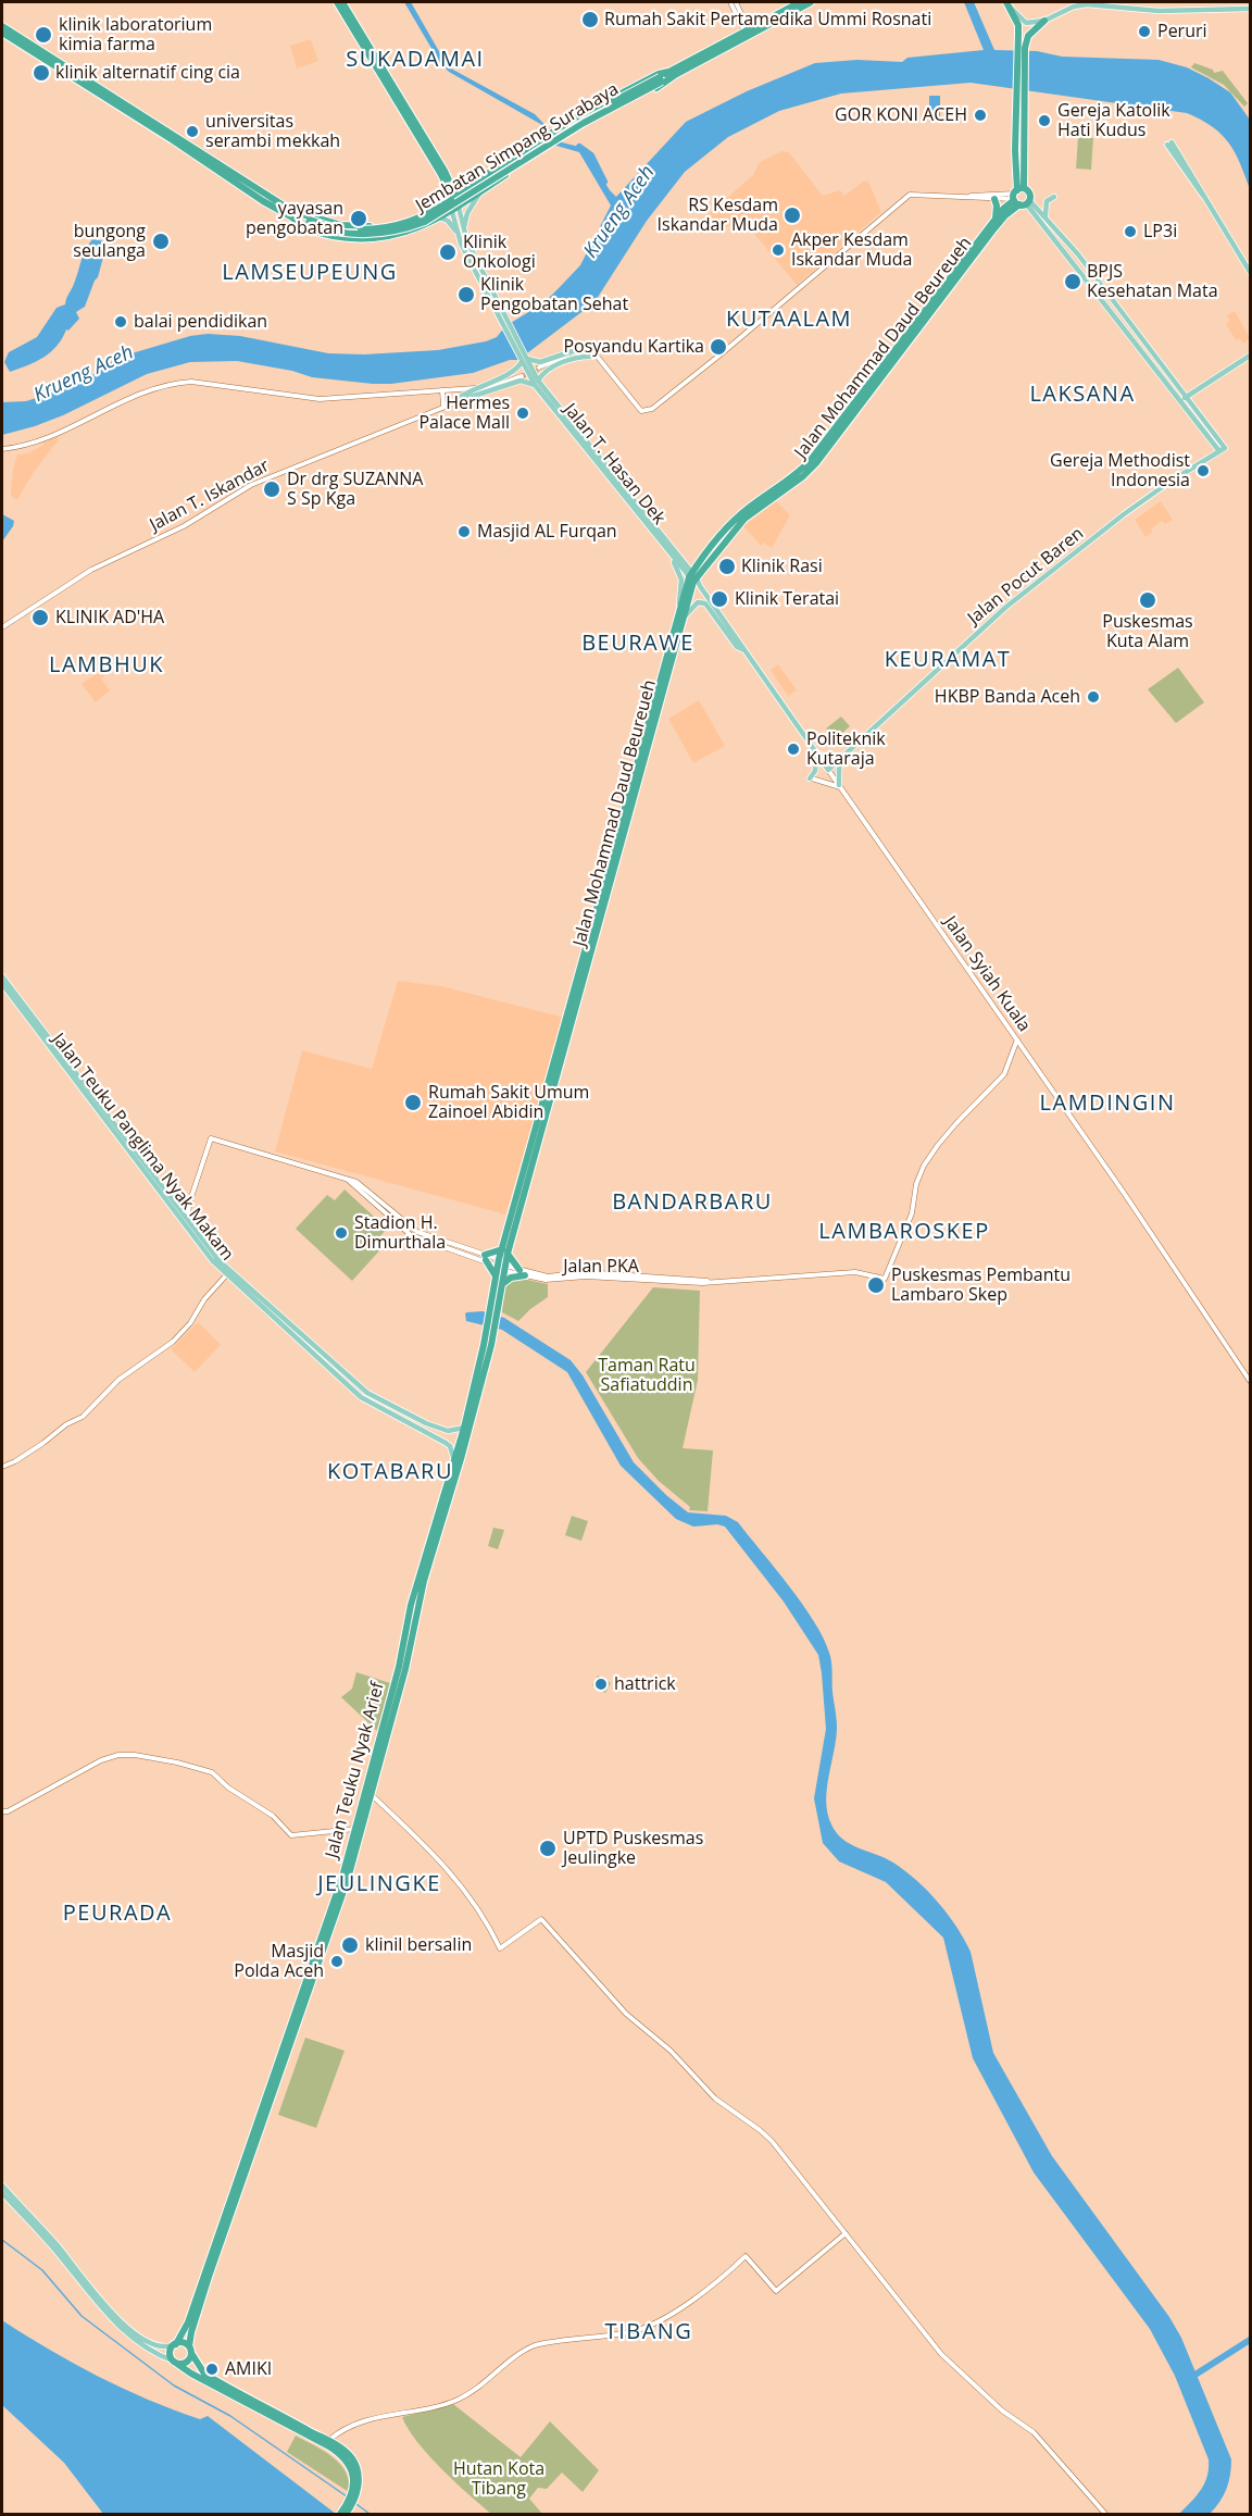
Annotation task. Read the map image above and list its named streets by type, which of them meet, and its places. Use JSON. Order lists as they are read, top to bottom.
{
  "streets": {
    "highway": ["Jembatan Simpang Surabaya", "Jalan Mohammad Daud Beureueh", "Jalan Teuku Nyak Arief"],
    "main road": [
      "Jalan T. Hasan Dek",
      "Jalan Pocut Baren",
      "Jalan Syiah Kuala",
      "Jalan Teuku Panglima Nyak Makam"
    ],
    "street": ["Jalan T. Iskandar", "Jalan PKA"]
  },
  "crossings": [
    ["Jalan Mohammad Daud Beureueh", "Jalan T. Hasan Dek"],
    ["Jalan Mohammad Daud Beureueh", "Jalan Syiah Kuala"],
    ["Jalan Mohammad Daud Beureueh", "Jalan PKA"],
    ["Jalan Mohammad Daud Beureueh", "Jalan Teuku Nyak Arief"],
    ["Jalan T. Hasan Dek", "Jalan Syiah Kuala"],
    ["Jalan Pocut Baren", "Jalan Syiah Kuala"],
    ["Jalan Syiah Kuala", "Jalan PKA"],
    ["Jalan Teuku Panglima Nyak Makam", "Jalan Teuku Nyak Arief"],
    ["Jalan PKA", "Jalan Teuku Nyak Arief"]
  ],
  "districts": [
    "SUKADAMAI",
    "LAMSEUPEUNG",
    "KUTAALAM",
    "LAKSANA",
    "BEURAWE",
    "KEURAMAT",
    "LAMBHUK",
    "LAMDINGIN",
    "BANDARBARU",
    "LAMBAROSKEP",
    "KOTABARU",
    "JEULINGKE",
    "PEURADA",
    "TIBANG"
  ],
  "water": ["Krueng Aceh"],
  "parks": ["Taman Ratu Safiatuddin", "Hutan Kota Tibang"],
  "places": [
    "Rumah Sakit Pertamedika Ummi Rosnati",
    "Peruri",
    "klinik laboratorium kimia farma",
    "klinik alternatif cing cia",
    "GOR KONI ACEH",
    "Gereja Katolik Hati Kudus",
    "universitas serambi mekkah",
    "RS Kesdam Iskandar Muda",
    "yayasan pengobatan",
    "LP3i",
    "bungong seulanga",
    "Akper Kesdam Iskandar Muda",
    "Klinik Onkologi",
    "BPJS Kesehatan Mata",
    "Klinik Pengobatan Sehat",
    "balai pendidikan",
    "Posyandu Kartika",
    "Hermes Palace Mall",
    "Gereja Methodist Indonesia",
    "Dr drg SUZANNA S Sp Kga",
    "Masjid AL Furqan",
    "Klinik Rasi",
    "Klinik Teratai",
    "Puskesmas Kuta Alam",
    "KLINIK AD'HA",
    "HKBP Banda Aceh",
    "Politeknik Kutaraja",
    "Rumah Sakit Umum Zainoel Abidin",
    "Stadion H. Dimurthala",
    "Puskesmas Pembantu Lambaro Skep",
    "hattrick",
    "UPTD Puskesmas Jeulingke",
    "klinil bersalin",
    "Masjid Polda Aceh",
    "AMIKI"
  ]
}
